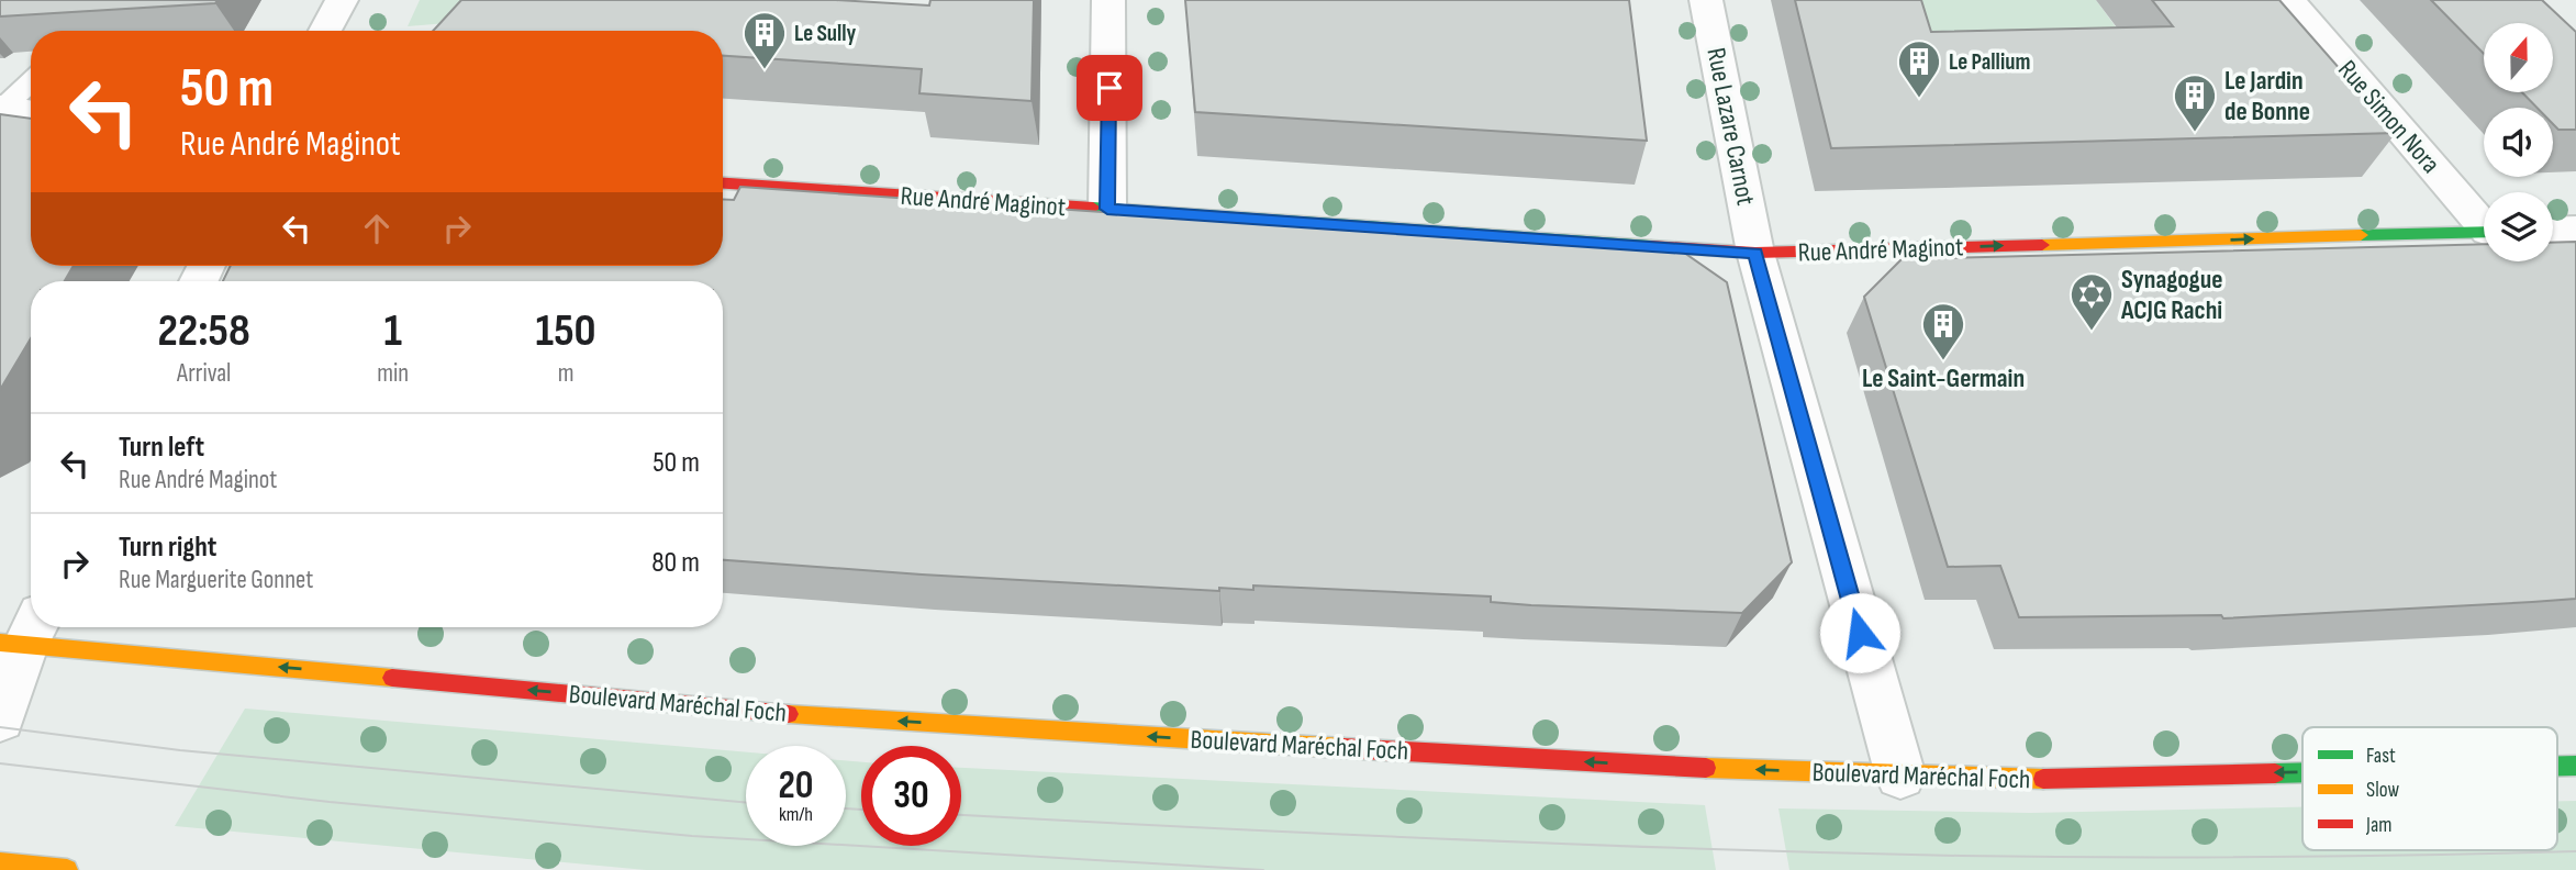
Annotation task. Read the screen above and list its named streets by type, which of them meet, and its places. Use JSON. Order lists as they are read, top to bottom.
{
  "streets": {
    "main road": ["Rue André Maginot", "Boulevard Maréchal Foch"],
    "street": ["Rue Simon Nora", "Rue Lazare Carnot"]
  },
  "crossings": [
    ["Rue Lazare Carnot", "Rue André Maginot"],
    ["Rue Lazare Carnot", "Boulevard Maréchal Foch"]
  ],
  "one_way": ["Rue André Maginot", "Boulevard Maréchal Foch"],
  "places": {
    "building": [
      "Le Sully",
      "Le Pallium",
      "Le Jardin de Bonne",
      "Le Saint-Germain"
    ],
    "synagogue": ["Synagogue ACJG Rachi"]
  },
  "legend": ["Fast", "Slow", "Jam"],
  "north": "top",
  "page": {
    "turn": ["50 m", "Rue André Maginot"],
    "eta": [
      "22:58",
      "Arrival",
      "1",
      "min",
      "150",
      "m"
    ],
    "list": [
      {
        "name": "Turn left",
        "note": "Rue André Maginot",
        "value": "50 m"
      },
      {
        "name": "Turn right",
        "note": "Rue Marguerite Gonnet",
        "value": "80 m"
      }
    ],
    "speed": "20 km/h",
    "limit": "30"
  }
}
